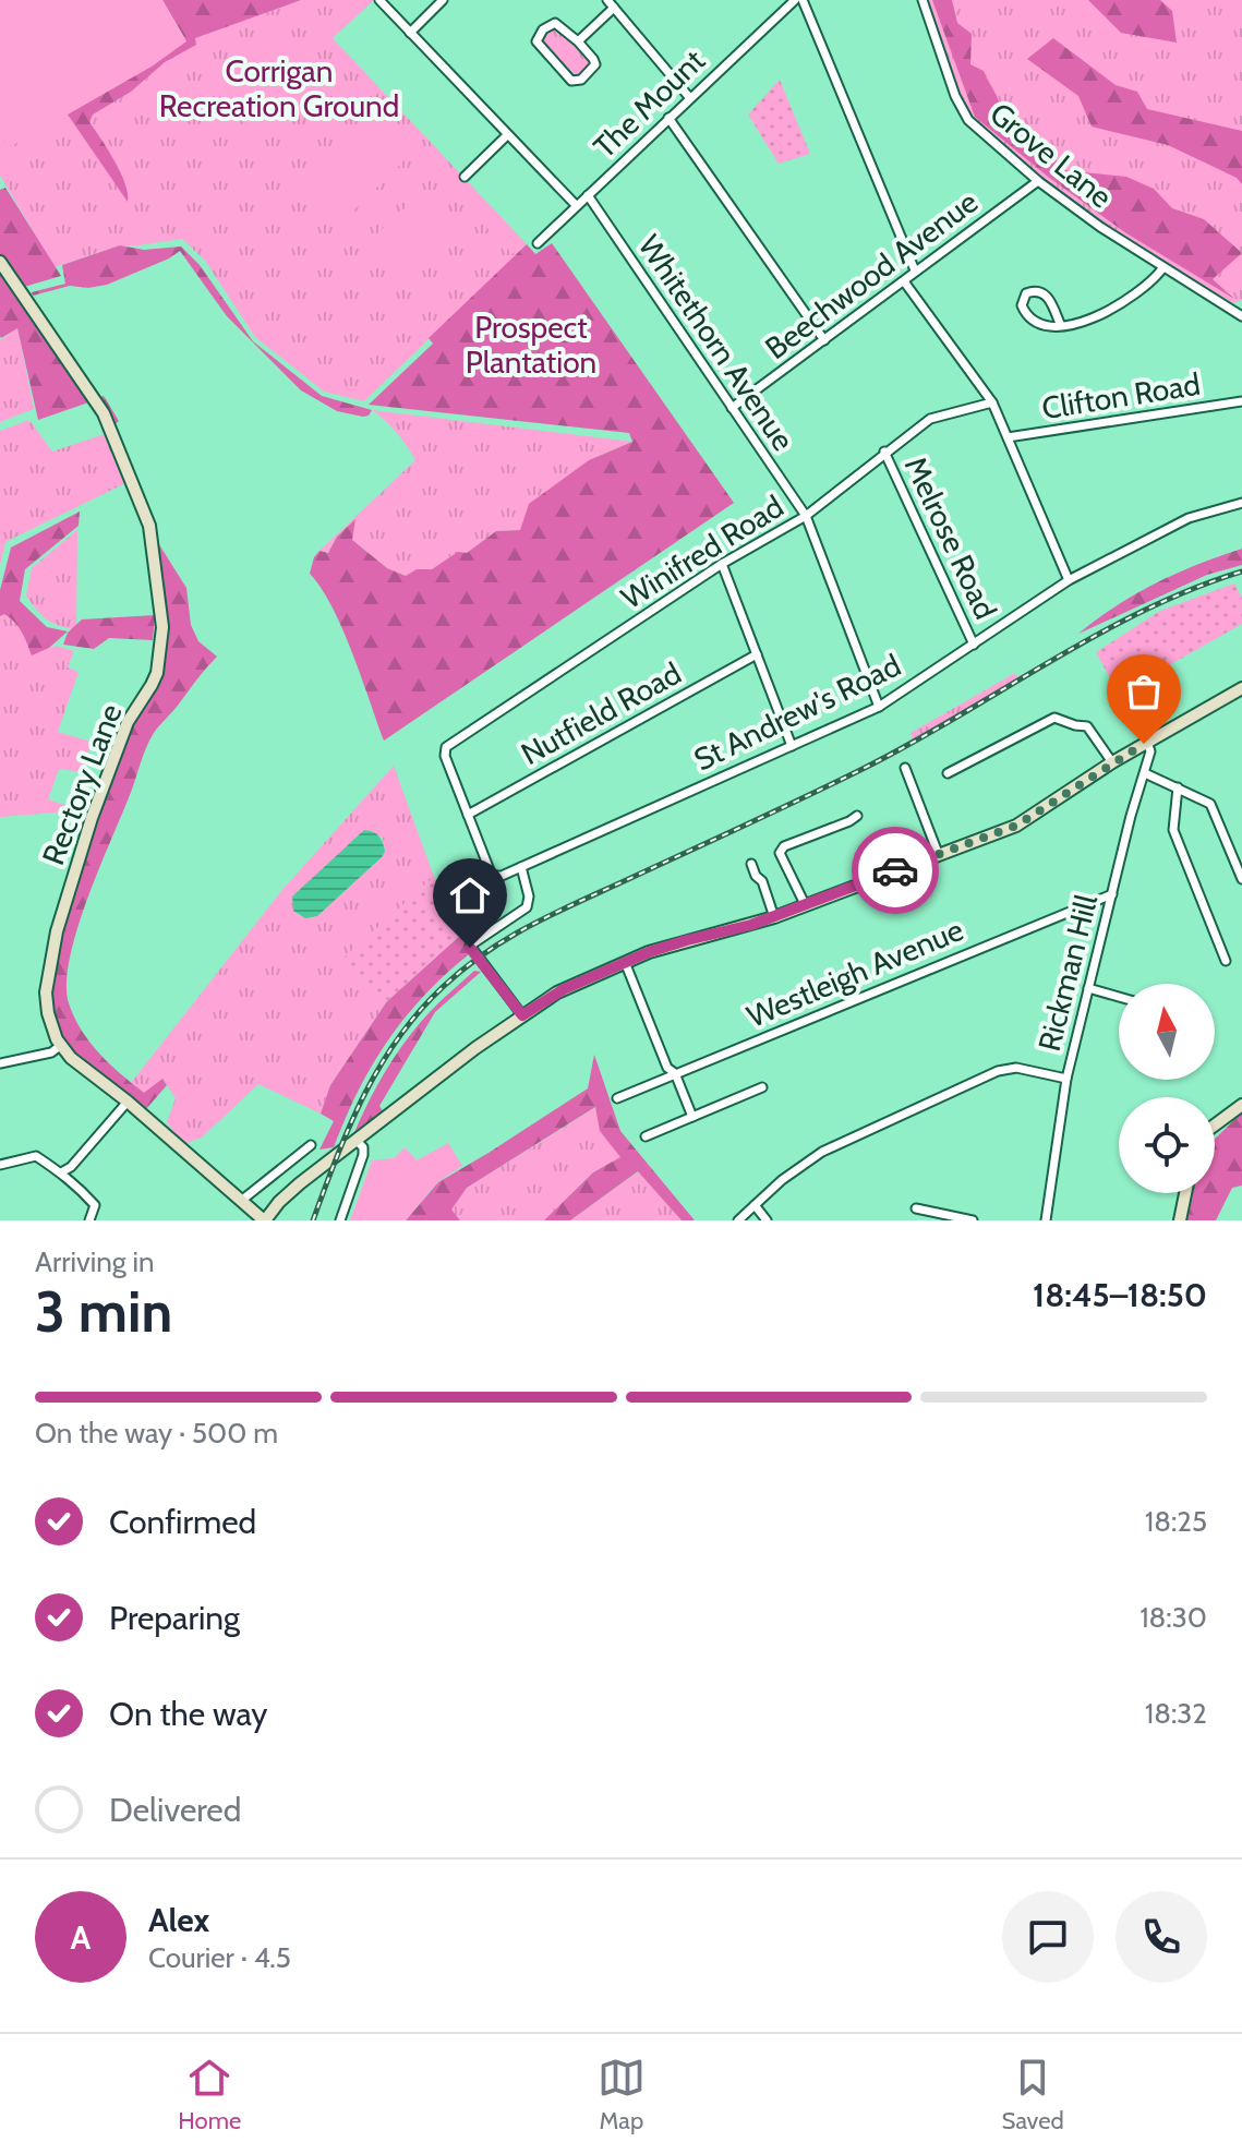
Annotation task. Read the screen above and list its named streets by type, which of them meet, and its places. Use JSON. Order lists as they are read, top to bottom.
{
  "streets": {
    "main road": ["Rectory Lane"],
    "street": [
      "The Mount",
      "Grove Lane",
      "Beechwood Avenue",
      "Whitethorn Avenue",
      "Clifton Road",
      "Melrose Road",
      "Winifred Road",
      "St Andrew's Road",
      "Nutfield Road",
      "Westleigh Avenue",
      "Rickman Hill"
    ]
  },
  "crossings": [
    ["The Mount", "Whitethorn Avenue"],
    ["Grove Lane", "Beechwood Avenue"],
    ["Beechwood Avenue", "Whitethorn Avenue"],
    ["Whitethorn Avenue", "Winifred Road"],
    ["Whitethorn Avenue", "St Andrew's Road"],
    ["Melrose Road", "Winifred Road"],
    ["Melrose Road", "St Andrew's Road"],
    ["Winifred Road", "St Andrew's Road"],
    ["Winifred Road", "Nutfield Road"],
    ["St Andrew's Road", "Nutfield Road"],
    ["Westleigh Avenue", "Rickman Hill"]
  ],
  "parks": ["Corrigan Recreation Ground", "Prospect Plantation"],
  "north": "top",
  "page": {
    "heading": ["3 min", "Arriving in", "18:45–18:50"],
    "panel": ["Alex", "Courier · 4.5"],
    "bar": "On the way · 500 m",
    "list": [
      ["Confirmed", "18:25"],
      ["Preparing", "18:30"],
      ["On the way", "18:32"],
      "Delivered"
    ],
    "round": "A",
    "tabs": ["Home", "Map", "Saved"]
  }
}
